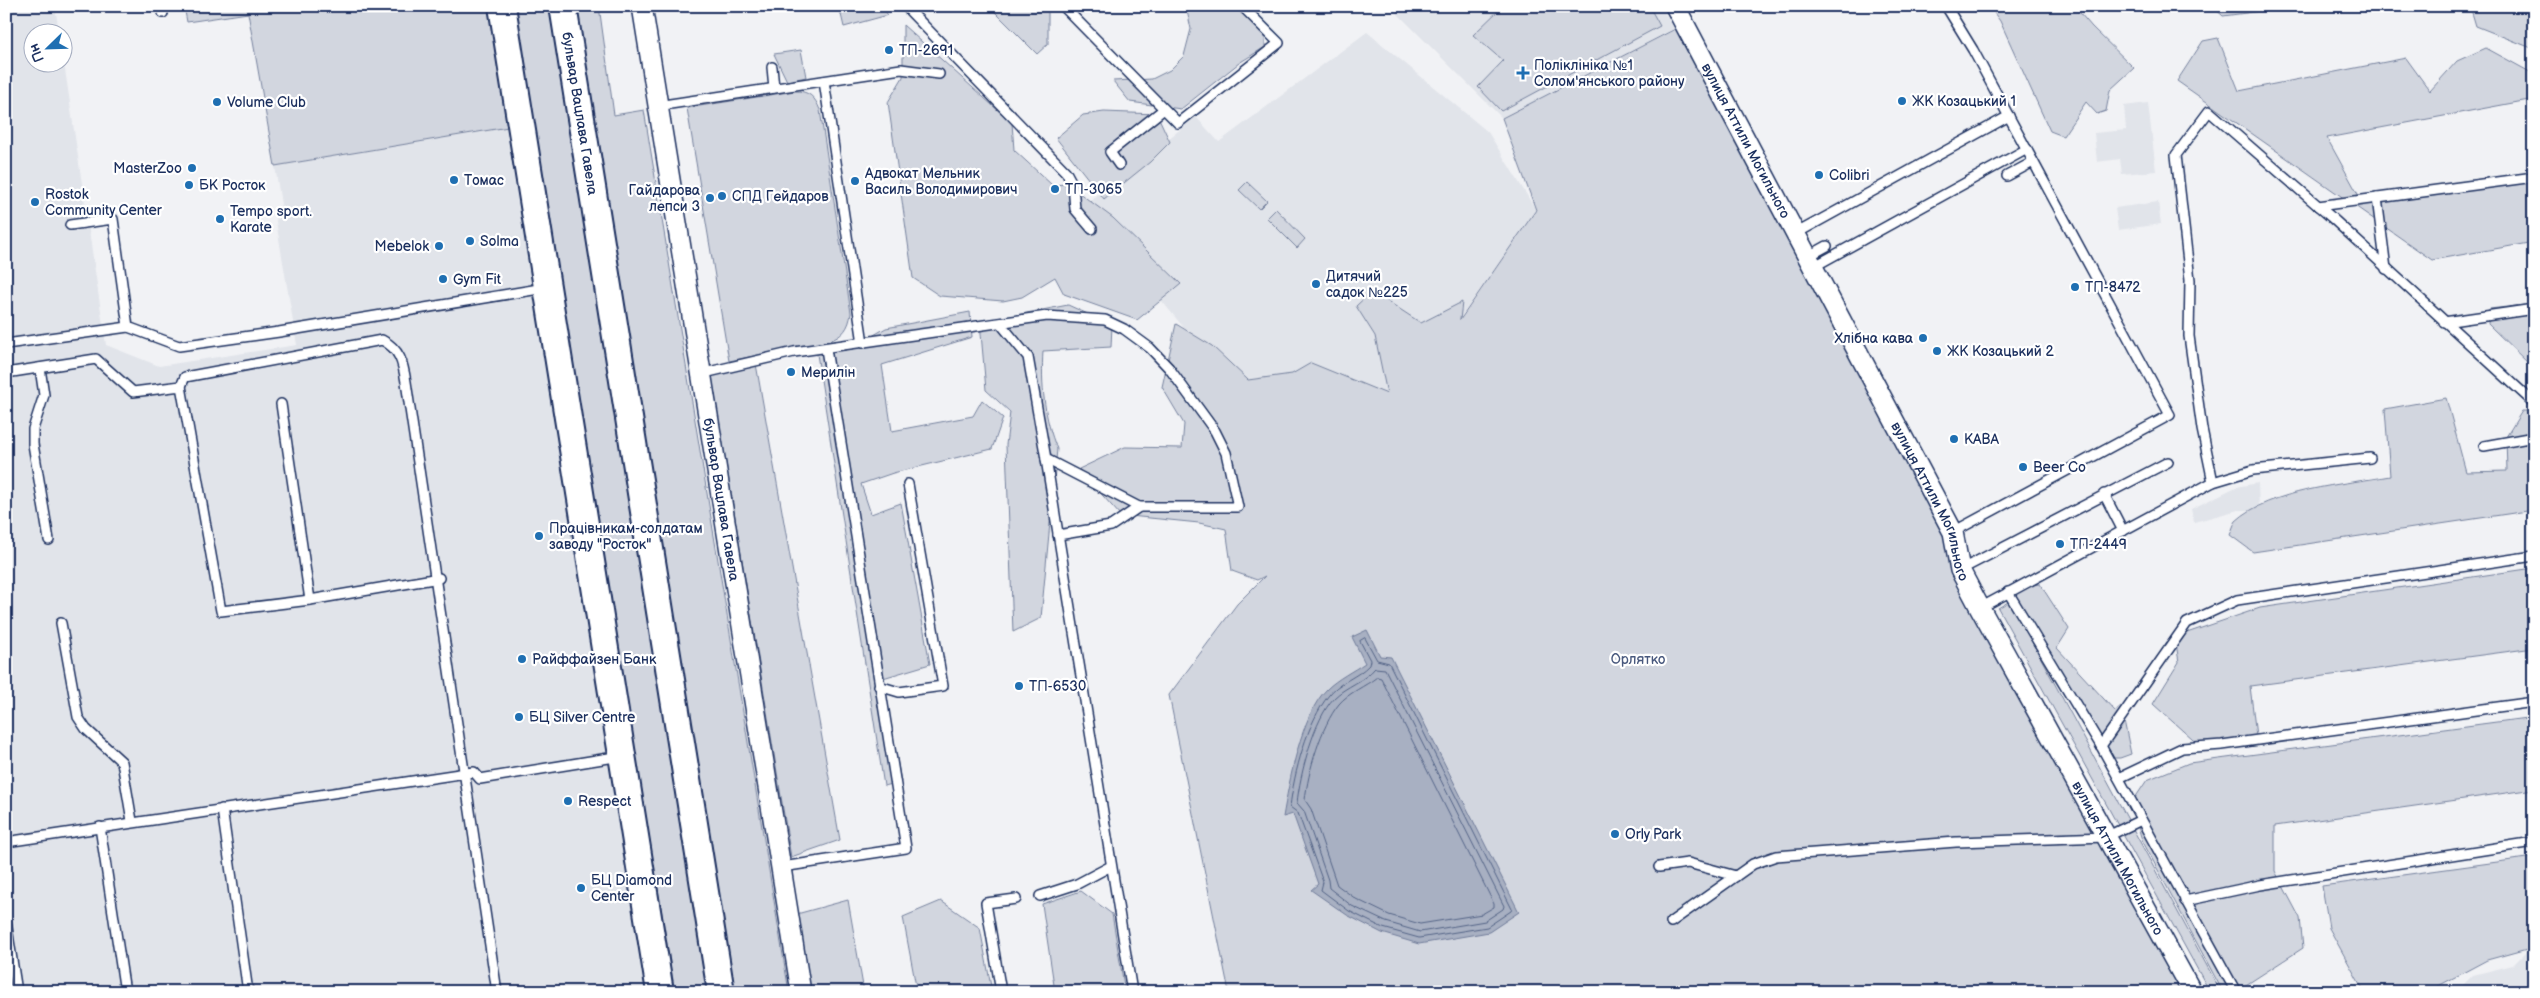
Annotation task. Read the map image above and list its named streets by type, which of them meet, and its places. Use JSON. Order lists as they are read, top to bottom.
{
  "streets": {
    "street": ["бульвар Вацлава Гавела", "вулиця Аттили Могильного"]
  },
  "parks": ["Орлятко"],
  "places": {
    "other": [
      "ТП-2691",
      "ЖК Козацький 1",
      "Volume Club",
      "MasterZoo",
      "Colibri",
      "Томас",
      "Адвокат Мельник Василь Володимирович",
      "БК Росток",
      "ТП-3065",
      "СПД Гейдаров",
      "Гайдарова лепси 3",
      "Rostok Community Center",
      "Tempo sport. Karate",
      "Solma",
      "Mebelok",
      "Gym Fit",
      "Дитячий садок №225",
      "ТП-8472",
      "Хлібна кава",
      "ЖК Козацький 2",
      "Мерилін",
      "КАВА",
      "Beer Co",
      "Працівникам-солдатам заводу \"Росток\"",
      "ТП-2449",
      "Райффайзен Банк",
      "ТП-6530",
      "БЦ Silver Centre",
      "Respect",
      "Orly Park",
      "БЦ Diamond Center"
    ],
    "health": ["Поліклініка №1 Солом'янського району"]
  },
  "north": "bottom left"
}
